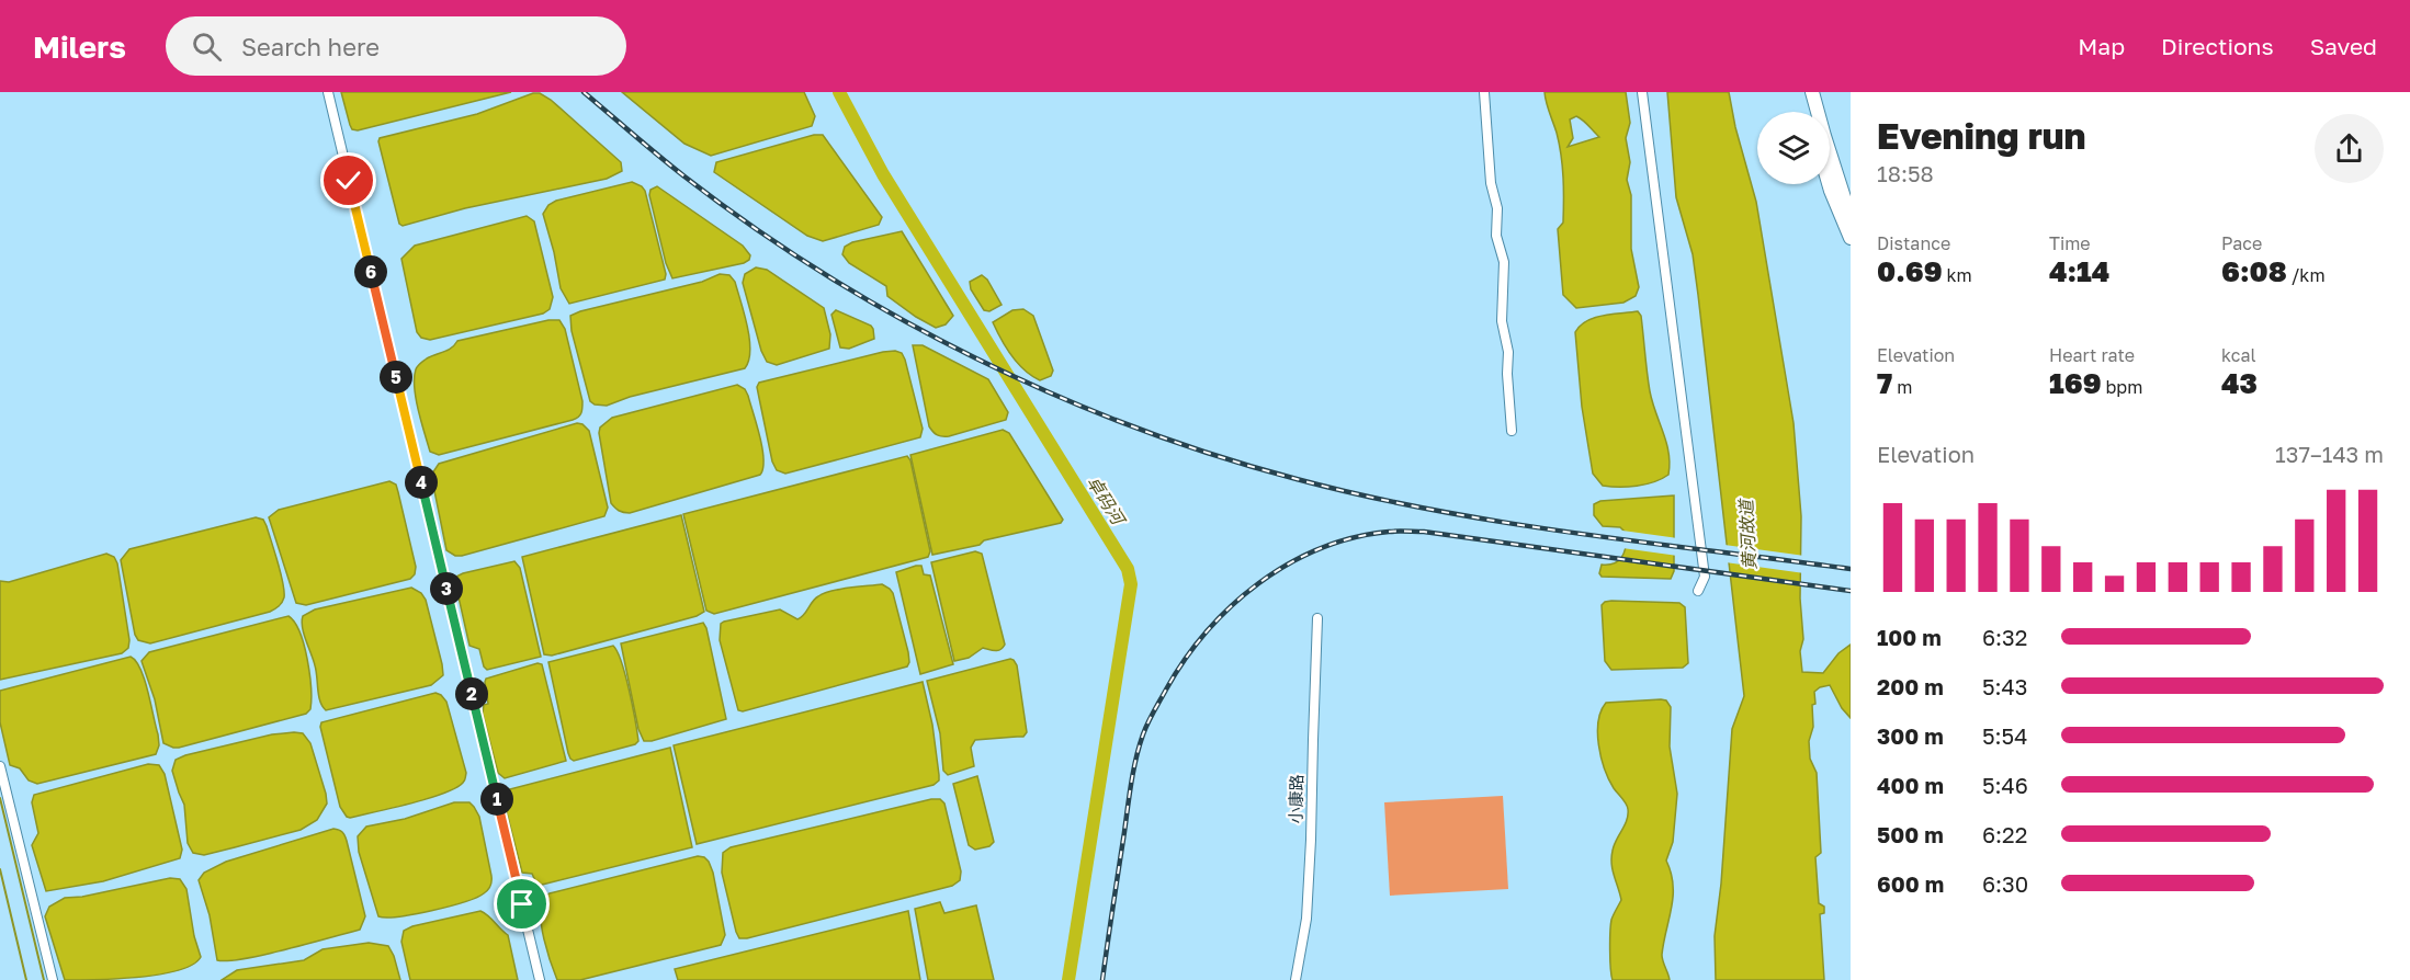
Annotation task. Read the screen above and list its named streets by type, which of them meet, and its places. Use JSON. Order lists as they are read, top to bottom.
{
  "streets": {
    "street": ["小康路"]
  },
  "water": ["卓码河", "黄河故道"],
  "page": {
    "header": "Milers",
    "search": "Search here",
    "nav": ["Map", "Directions", "Saved"],
    "heading": ["Evening run", "18:58"],
    "stats": [
      ["Distance", "0.69 km"],
      ["Time", "4:14"],
      ["Pace", "6:08 /km"],
      ["Elevation", "7 m"],
      ["Heart rate", "169 bpm"],
      ["kcal", "43"]
    ],
    "pins": [
      "6",
      "5",
      "4",
      "3",
      "2",
      "1"
    ],
    "chart": ["Elevation", "137–143 m"],
    "list": [
      {
        "name": "100 m",
        "note": "6:32"
      },
      {
        "name": "200 m",
        "note": "5:43"
      },
      {
        "name": "300 m",
        "note": "5:54"
      },
      {
        "name": "400 m",
        "note": "5:46"
      },
      {
        "name": "500 m",
        "note": "6:22"
      },
      {
        "name": "600 m",
        "note": "6:30"
      }
    ]
  }
}
